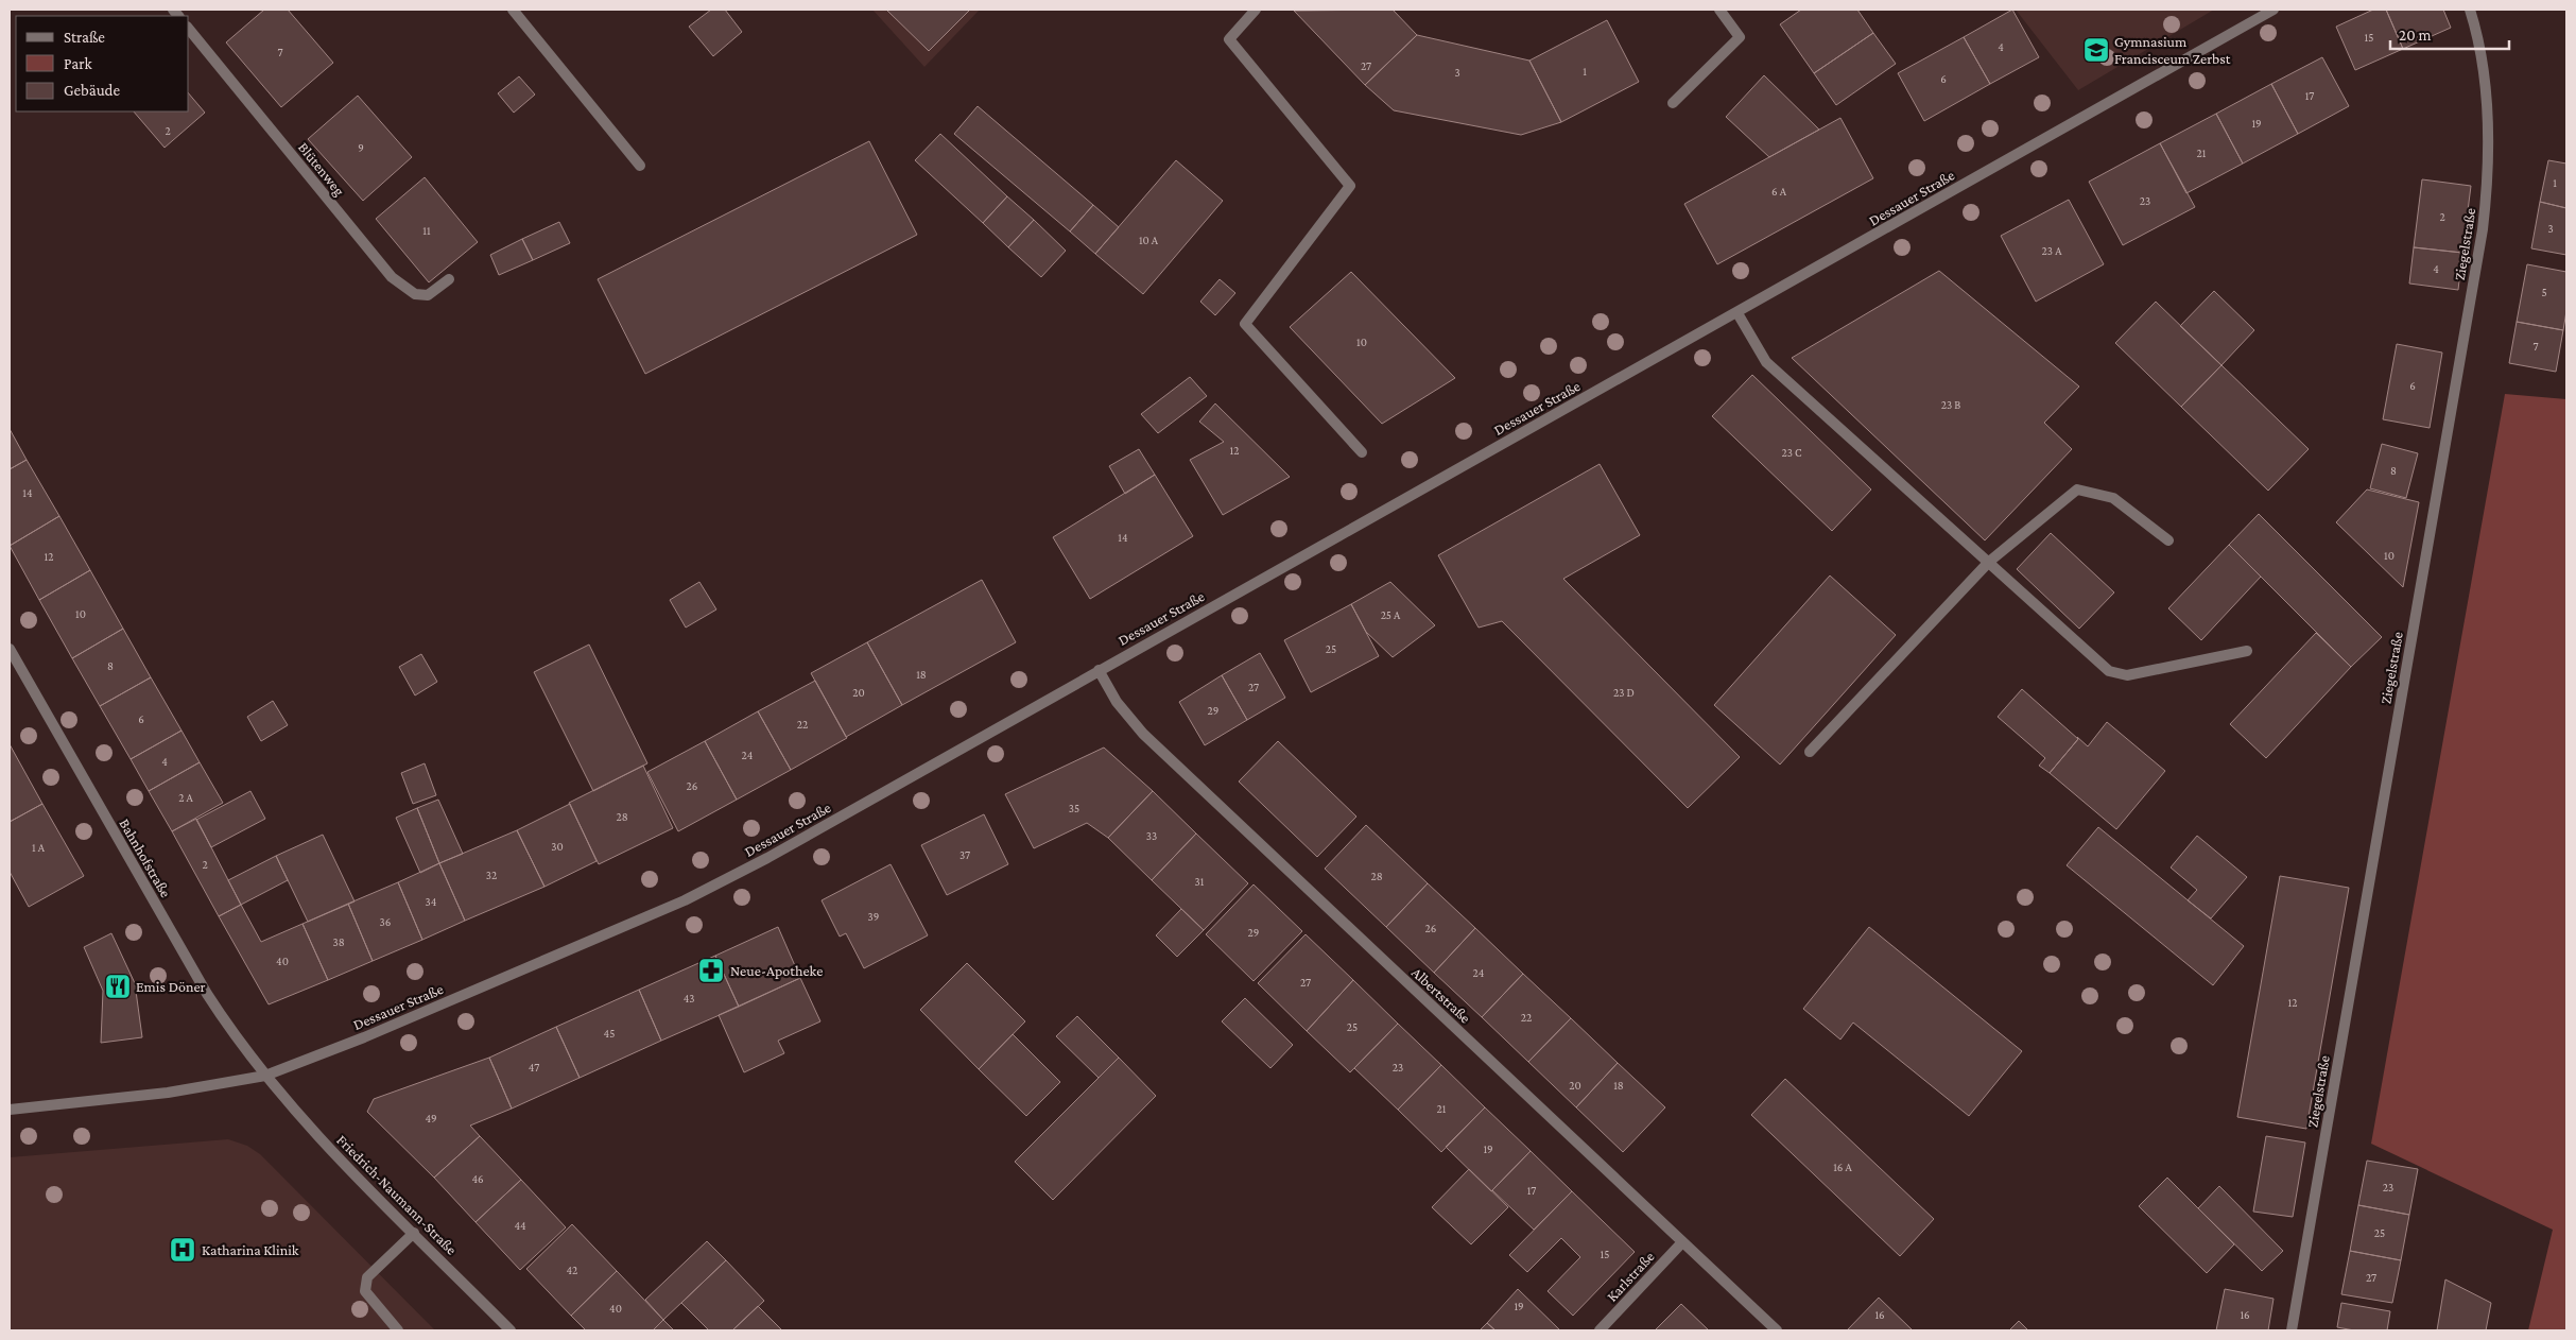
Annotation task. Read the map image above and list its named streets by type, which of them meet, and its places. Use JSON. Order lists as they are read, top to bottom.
{
  "streets": {
    "street": [
      "Blütenweg",
      "Dessauer Straße",
      "Ziegelstraße",
      "Bahnhofstraße",
      "Albertstraße",
      "Friedrich-Naumann-Straße",
      "Karlstraße"
    ]
  },
  "crossings": [
    ["Dessauer Straße", "Bahnhofstraße"],
    ["Dessauer Straße", "Albertstraße"],
    ["Dessauer Straße", "Friedrich-Naumann-Straße"],
    ["Bahnhofstraße", "Friedrich-Naumann-Straße"],
    ["Albertstraße", "Karlstraße"]
  ],
  "places": {
    "school or university": ["Gymnasium Francisceum Zerbst"],
    "pharmacy": ["Neue-Apotheke"],
    "restaurant": ["Emis Döner"],
    "hospital": ["Katharina Klinik"]
  },
  "house_numbers": [
    "15",
    "4",
    "7",
    "27",
    "1",
    "3",
    "6",
    "17",
    "19",
    "2",
    "9",
    "21",
    "1",
    "6 A",
    "23",
    "2",
    "3",
    "11",
    "10 A",
    "23 A",
    "4",
    "5",
    "10",
    "7",
    "6",
    "23 B",
    "12",
    "23 C",
    "8",
    "14",
    "14",
    "10",
    "12",
    "10",
    "25 A",
    "25",
    "8",
    "18",
    "27",
    "20",
    "23 D",
    "29",
    "6",
    "22",
    "24",
    "4",
    "26",
    "2 A",
    "35",
    "28",
    "33",
    "30",
    "1 A",
    "37",
    "2",
    "32",
    "28",
    "31",
    "34",
    "39",
    "36",
    "26",
    "29",
    "38",
    "40",
    "24",
    "27",
    "43",
    "12",
    "22",
    "25",
    "45",
    "47",
    "23",
    "20",
    "18",
    "21",
    "49",
    "19",
    "16 A",
    "46",
    "23",
    "17",
    "44",
    "25",
    "15",
    "42",
    "27",
    "19",
    "40",
    "16",
    "16"
  ],
  "legend": ["Straße", "Park", "Gebäude"],
  "scale_bar": "20 m"
}
